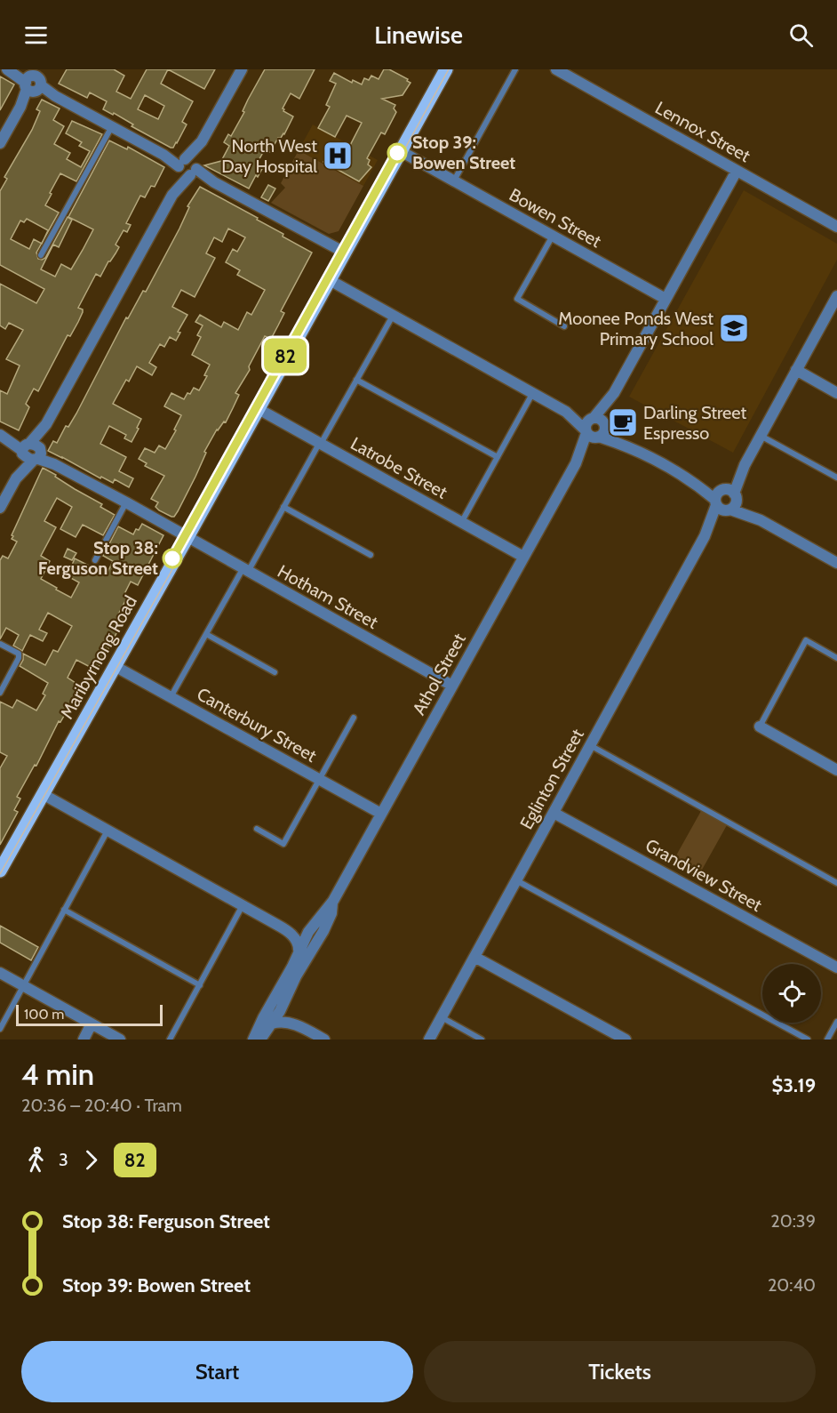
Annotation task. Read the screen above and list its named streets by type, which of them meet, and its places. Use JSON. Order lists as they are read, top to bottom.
{
  "streets": {
    "main road": ["Maribyrnong Road"],
    "street": [
      "Lennox Street",
      "Bowen Street",
      "Latrobe Street",
      "Hotham Street",
      "Athol Street",
      "Canterbury Street",
      "Eglinton Street",
      "Grandview Street"
    ]
  },
  "crossings": [
    ["Lennox Street", "Athol Street"],
    ["Bowen Street", "Maribyrnong Road"],
    ["Bowen Street", "Athol Street"],
    ["Latrobe Street", "Maribyrnong Road"],
    ["Latrobe Street", "Athol Street"],
    ["Hotham Street", "Maribyrnong Road"],
    ["Hotham Street", "Athol Street"],
    ["Maribyrnong Road", "Canterbury Street"],
    ["Athol Street", "Canterbury Street"],
    ["Eglinton Street", "Grandview Street"]
  ],
  "places": {
    "other": ["Stop 39: Bowen Street", "Stop 38: Ferguson Street"],
    "hospital": ["North West Day Hospital"],
    "school or university": ["Moonee Ponds West Primary School"],
    "cafe": ["Darling Street Espresso"]
  },
  "lines": ["tram line 82"],
  "scale_bar": "100 m",
  "page": {
    "header": "Linewise",
    "on_map": "82",
    "scale": "100 m",
    "heading": ["4 min", "20:36 – 20:40 · Tram", "$3.19"],
    "legs": ["3", "82"],
    "list": [
      {
        "name": "Stop 38: Ferguson Street",
        "value": "20:39"
      },
      {
        "name": "Stop 39: Bowen Street",
        "value": "20:40"
      }
    ],
    "buttons": ["Start", "Tickets"]
  }
}
